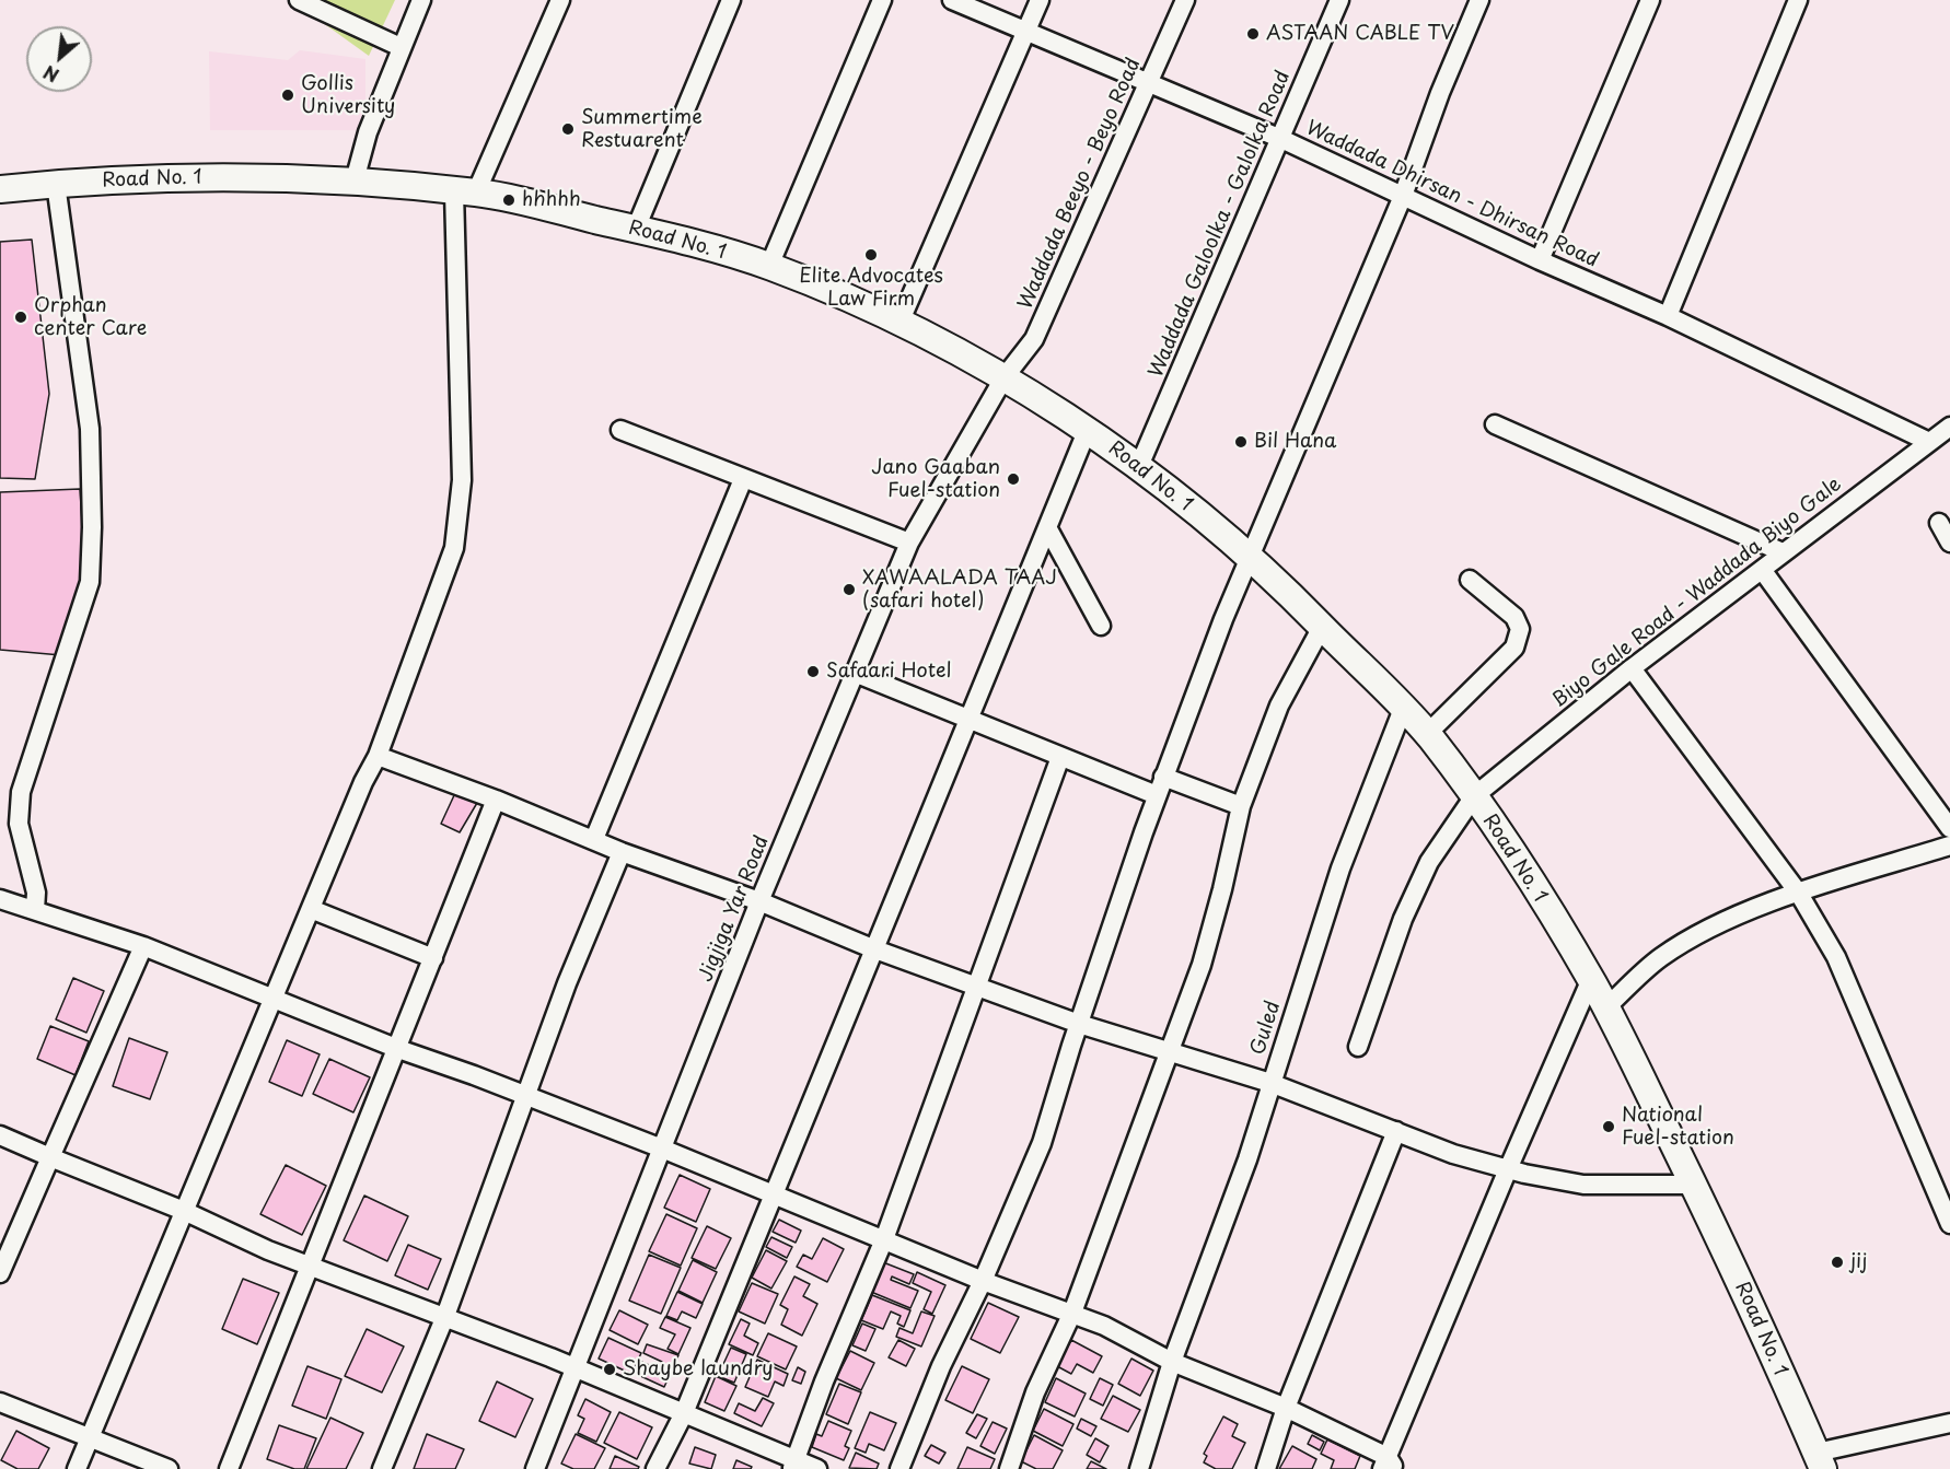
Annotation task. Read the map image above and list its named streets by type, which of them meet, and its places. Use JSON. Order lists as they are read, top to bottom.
{
  "streets": {
    "highway": ["Road No. 1"],
    "street": [
      "Waddada Beeyo - Beyo Road",
      "Waddada Dhirsan - Dhirsan Road",
      "Waddada Galoolka - Galolka Road",
      "Biyo Gale Road - Waddada Biyo Gale",
      "Jigjiga Yar Road",
      "Guled"
    ]
  },
  "crossings": [
    ["Road No. 1", "Waddada Beeyo - Beyo Road"],
    ["Road No. 1", "Waddada Galoolka - Galolka Road"],
    ["Road No. 1", "Biyo Gale Road - Waddada Biyo Gale"],
    ["Road No. 1", "Jigjiga Yar Road"],
    ["Road No. 1", "Guled"],
    ["Waddada Beeyo - Beyo Road", "Waddada Dhirsan - Dhirsan Road"],
    ["Waddada Beeyo - Beyo Road", "Jigjiga Yar Road"],
    ["Waddada Dhirsan - Dhirsan Road", "Waddada Galoolka - Galolka Road"],
    ["Waddada Dhirsan - Dhirsan Road", "Biyo Gale Road - Waddada Biyo Gale"]
  ],
  "places": [
    "ASTAAN CABLE TV",
    "Gollis University",
    "Summertime Restuarent",
    "hhhhh",
    "Elite Advocates Law Firm",
    "Orphan center Care",
    "Bil Hana",
    "Jano Gaaban Fuel-station",
    "XAWAALADA TAAJ (safari hotel)",
    "Safaari Hotel",
    "National Fuel-station",
    "jij",
    "Shaybe laundry"
  ],
  "north": "bottom left"
}
